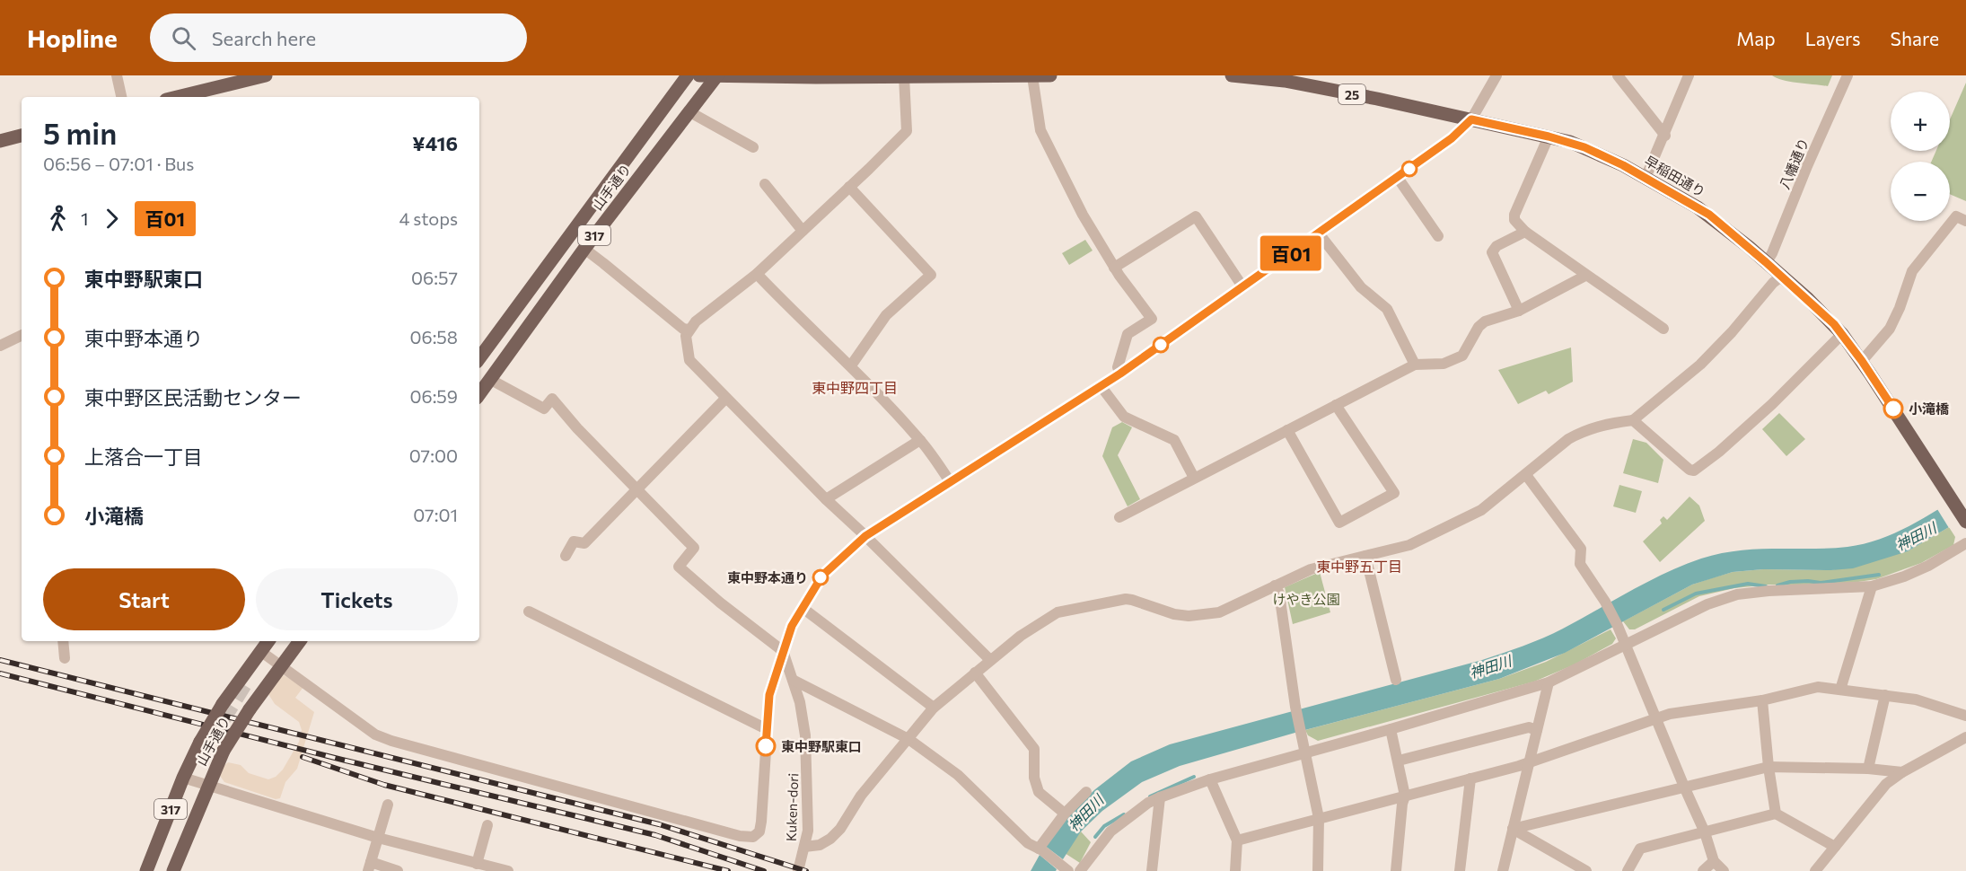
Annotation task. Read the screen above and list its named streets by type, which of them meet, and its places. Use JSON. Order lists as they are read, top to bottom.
{
  "streets": {
    "main road": [
      "25",
      "早稲田通り",
      "山手通り",
      "317"
    ],
    "street": ["八幡通り", "Kuken-dori"]
  },
  "crossings": [
    ["八幡通り", "早稲田通り"]
  ],
  "districts": ["東中野四丁目", "東中野五丁目"],
  "water": ["神田川"],
  "parks": ["けやき公園"],
  "places": ["小滝橋", "東中野本通り", "東中野駅東口"],
  "lines": ["bus line 百01"],
  "page": {
    "header": "Hopline",
    "search": "Search here",
    "nav": ["Map", "Layers", "Share"],
    "on_map": "百01",
    "map_buttons": ["+", "−"],
    "heading": ["5 min", "06:56 – 07:01 · Bus", "¥416"],
    "legs": ["1", "百01", "4 stops"],
    "list": [
      {
        "name": "東中野駅東口",
        "value": "06:57"
      },
      {
        "name": "東中野本通り",
        "value": "06:58"
      },
      {
        "name": "東中野区民活動センター",
        "value": "06:59"
      },
      {
        "name": "上落合一丁目",
        "value": "07:00"
      },
      {
        "name": "小滝橋",
        "value": "07:01"
      }
    ],
    "buttons": ["Start", "Tickets"]
  }
}
